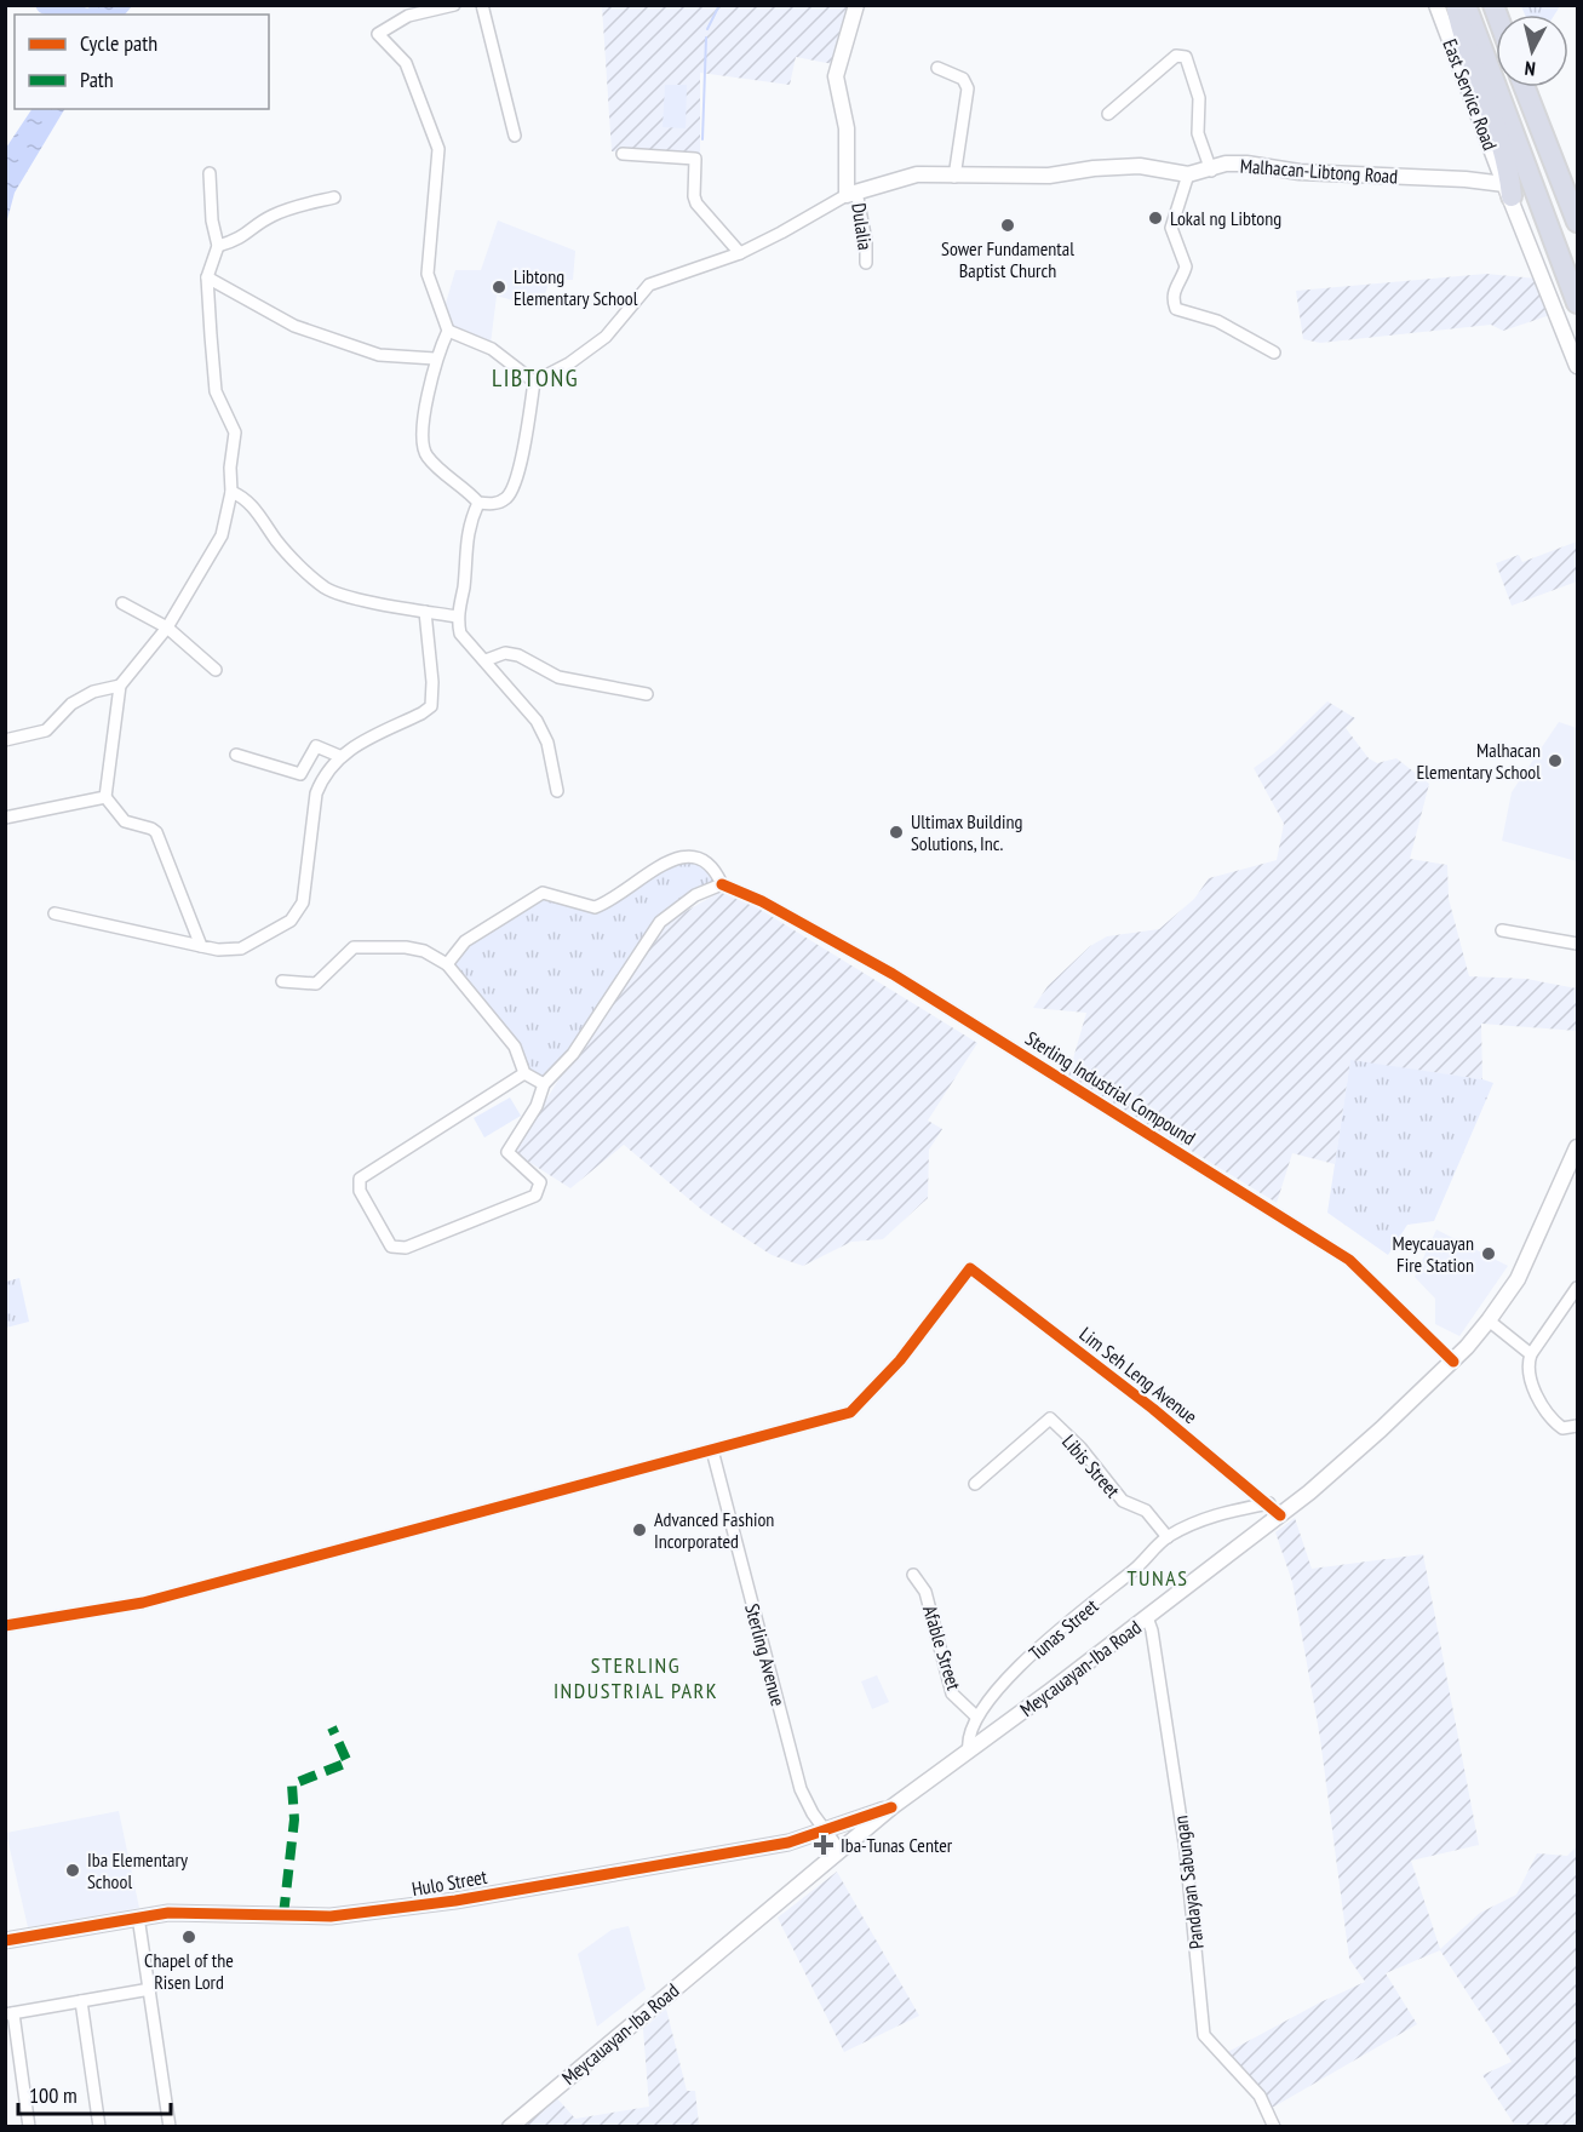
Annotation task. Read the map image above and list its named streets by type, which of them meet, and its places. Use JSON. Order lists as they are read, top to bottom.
{
  "streets": {
    "main road": [
      "East Service Road",
      "Malhacan-Libtong Road",
      "Meycauayan-Iba Road",
      "Hulo Street"
    ],
    "street": [
      "Dulalia",
      "Sterling Industrial Compound",
      "Lim Seh Leng Avenue",
      "Libis Street",
      "Tunas Street",
      "Afable Street",
      "Sterling Avenue",
      "Pandayan Sabungan"
    ]
  },
  "crossings": [
    ["East Service Road", "Malhacan-Libtong Road"],
    ["Malhacan-Libtong Road", "Dulalia"],
    ["Sterling Industrial Compound", "Meycauayan-Iba Road"],
    ["Lim Seh Leng Avenue", "Tunas Street"],
    ["Lim Seh Leng Avenue", "Sterling Avenue"],
    ["Lim Seh Leng Avenue", "Meycauayan-Iba Road"],
    ["Libis Street", "Tunas Street"],
    ["Tunas Street", "Afable Street"],
    ["Tunas Street", "Meycauayan-Iba Road"],
    ["Sterling Avenue", "Meycauayan-Iba Road"],
    ["Sterling Avenue", "Hulo Street"],
    ["Meycauayan-Iba Road", "Hulo Street"],
    ["Meycauayan-Iba Road", "Pandayan Sabungan"]
  ],
  "districts": ["LIBTONG", "TUNAS", "STERLING INDUSTRIAL PARK"],
  "places": {
    "other": [
      "Lokal ng Libtong",
      "Sower Fundamental Baptist Church",
      "Libtong Elementary School",
      "Malhacan Elementary School",
      "Ultimax Building Solutions, Inc.",
      "Meycauayan Fire Station",
      "Advanced Fashion Incorporated",
      "Iba Elementary School",
      "Chapel of the Risen Lord"
    ],
    "health": ["Iba-Tunas Center"]
  },
  "legend": ["Cycle path", "Path"],
  "scale_bar": "100 m",
  "north": "bottom"
}
